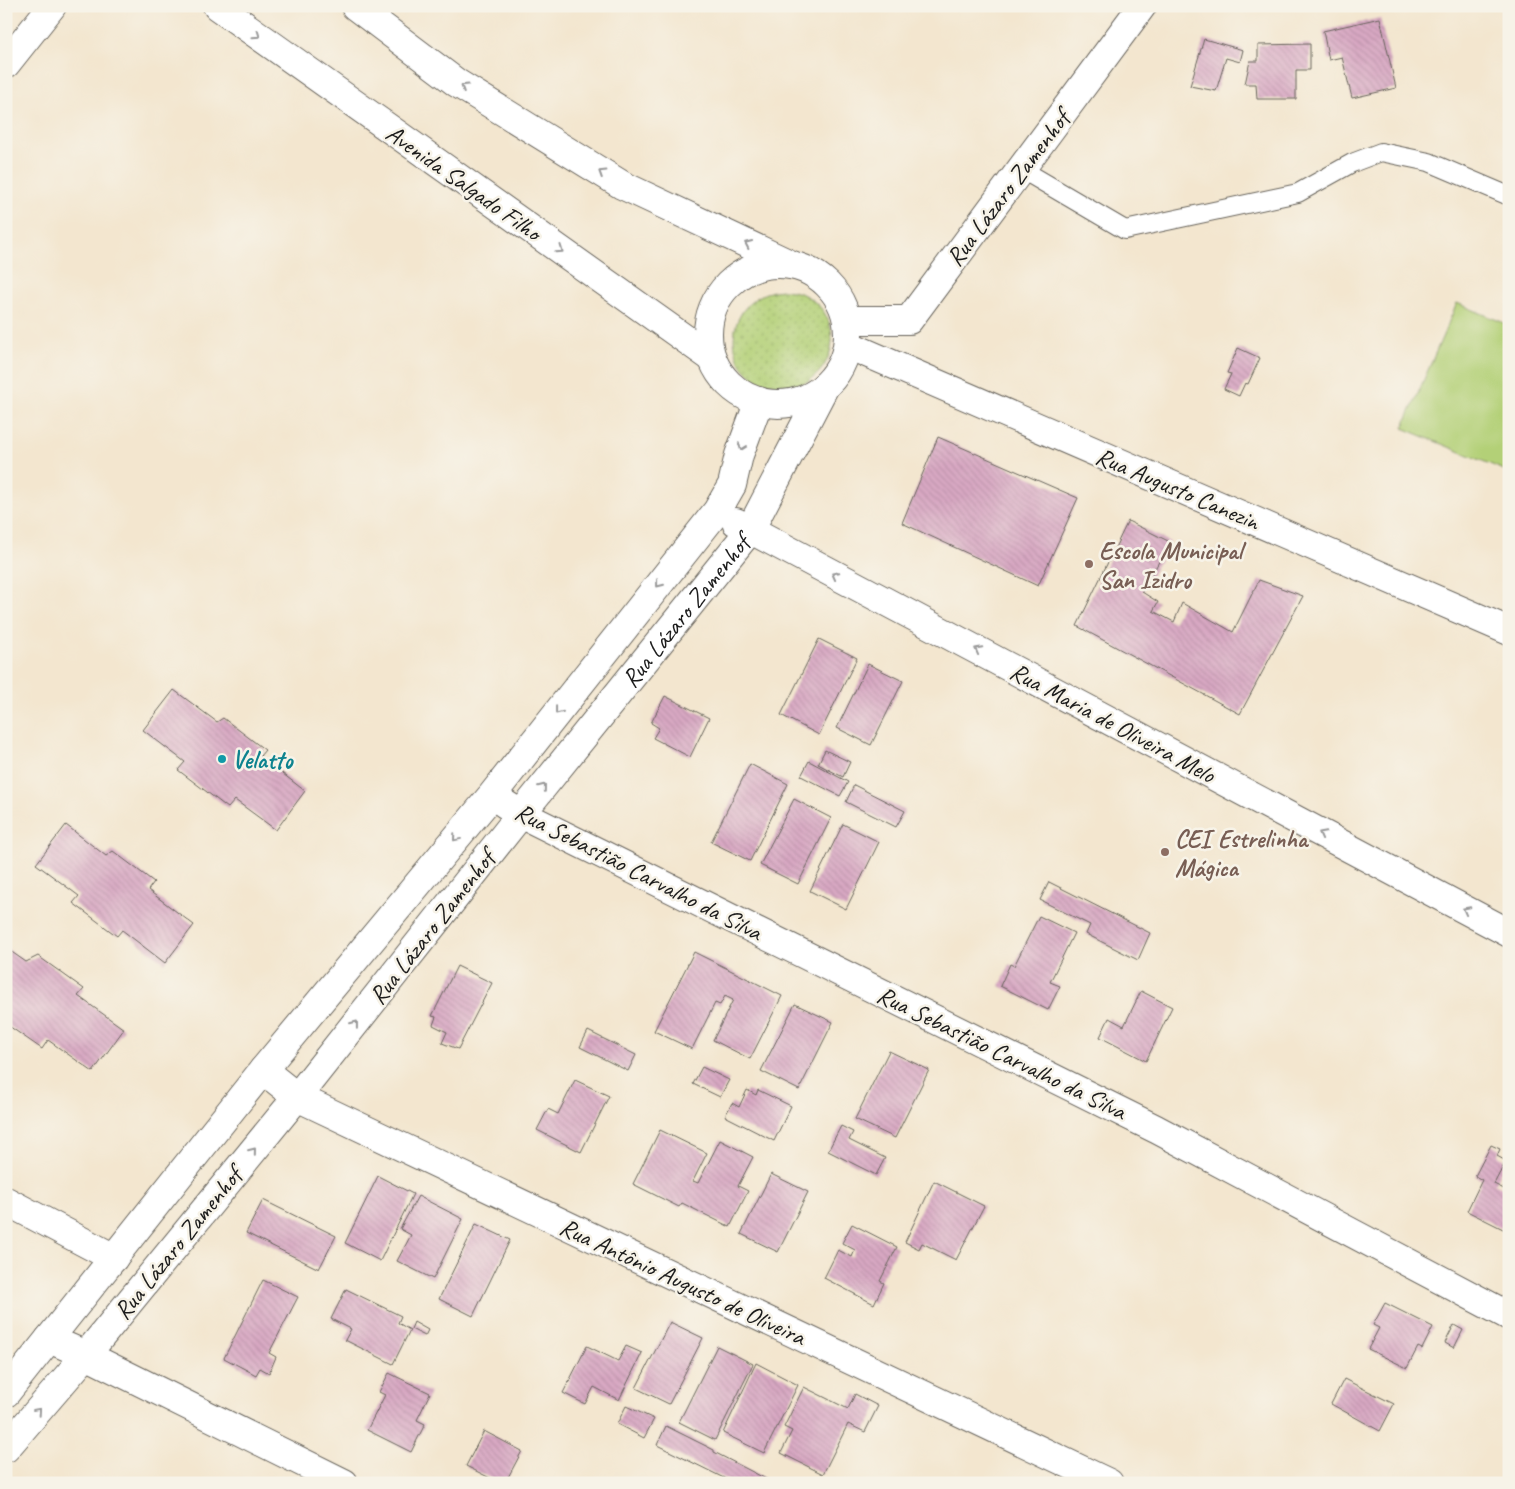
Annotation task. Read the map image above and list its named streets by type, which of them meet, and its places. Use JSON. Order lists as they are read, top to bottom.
{
  "streets": {
    "street": [
      "Avenida Salgado Filho",
      "Rua Lázaro Zamenhof",
      "Rua Augusto Canezin",
      "Rua Maria de Oliveira Melo",
      "Rua Sebastião Carvalho da Silva",
      "Rua Antônio Augusto de Oliveira"
    ]
  },
  "crossings": [
    ["Avenida Salgado Filho", "Rua Lázaro Zamenhof"],
    ["Avenida Salgado Filho", "Rua Augusto Canezin"],
    ["Rua Lázaro Zamenhof", "Rua Augusto Canezin"],
    ["Rua Lázaro Zamenhof", "Rua Maria de Oliveira Melo"],
    ["Rua Lázaro Zamenhof", "Rua Sebastião Carvalho da Silva"],
    ["Rua Lázaro Zamenhof", "Rua Antônio Augusto de Oliveira"]
  ],
  "one_way": ["Rua Maria de Oliveira Melo"],
  "places": ["Escola Municipal San Izidro", "Velatto", "CEI Estrelinha Mágica"]
}
